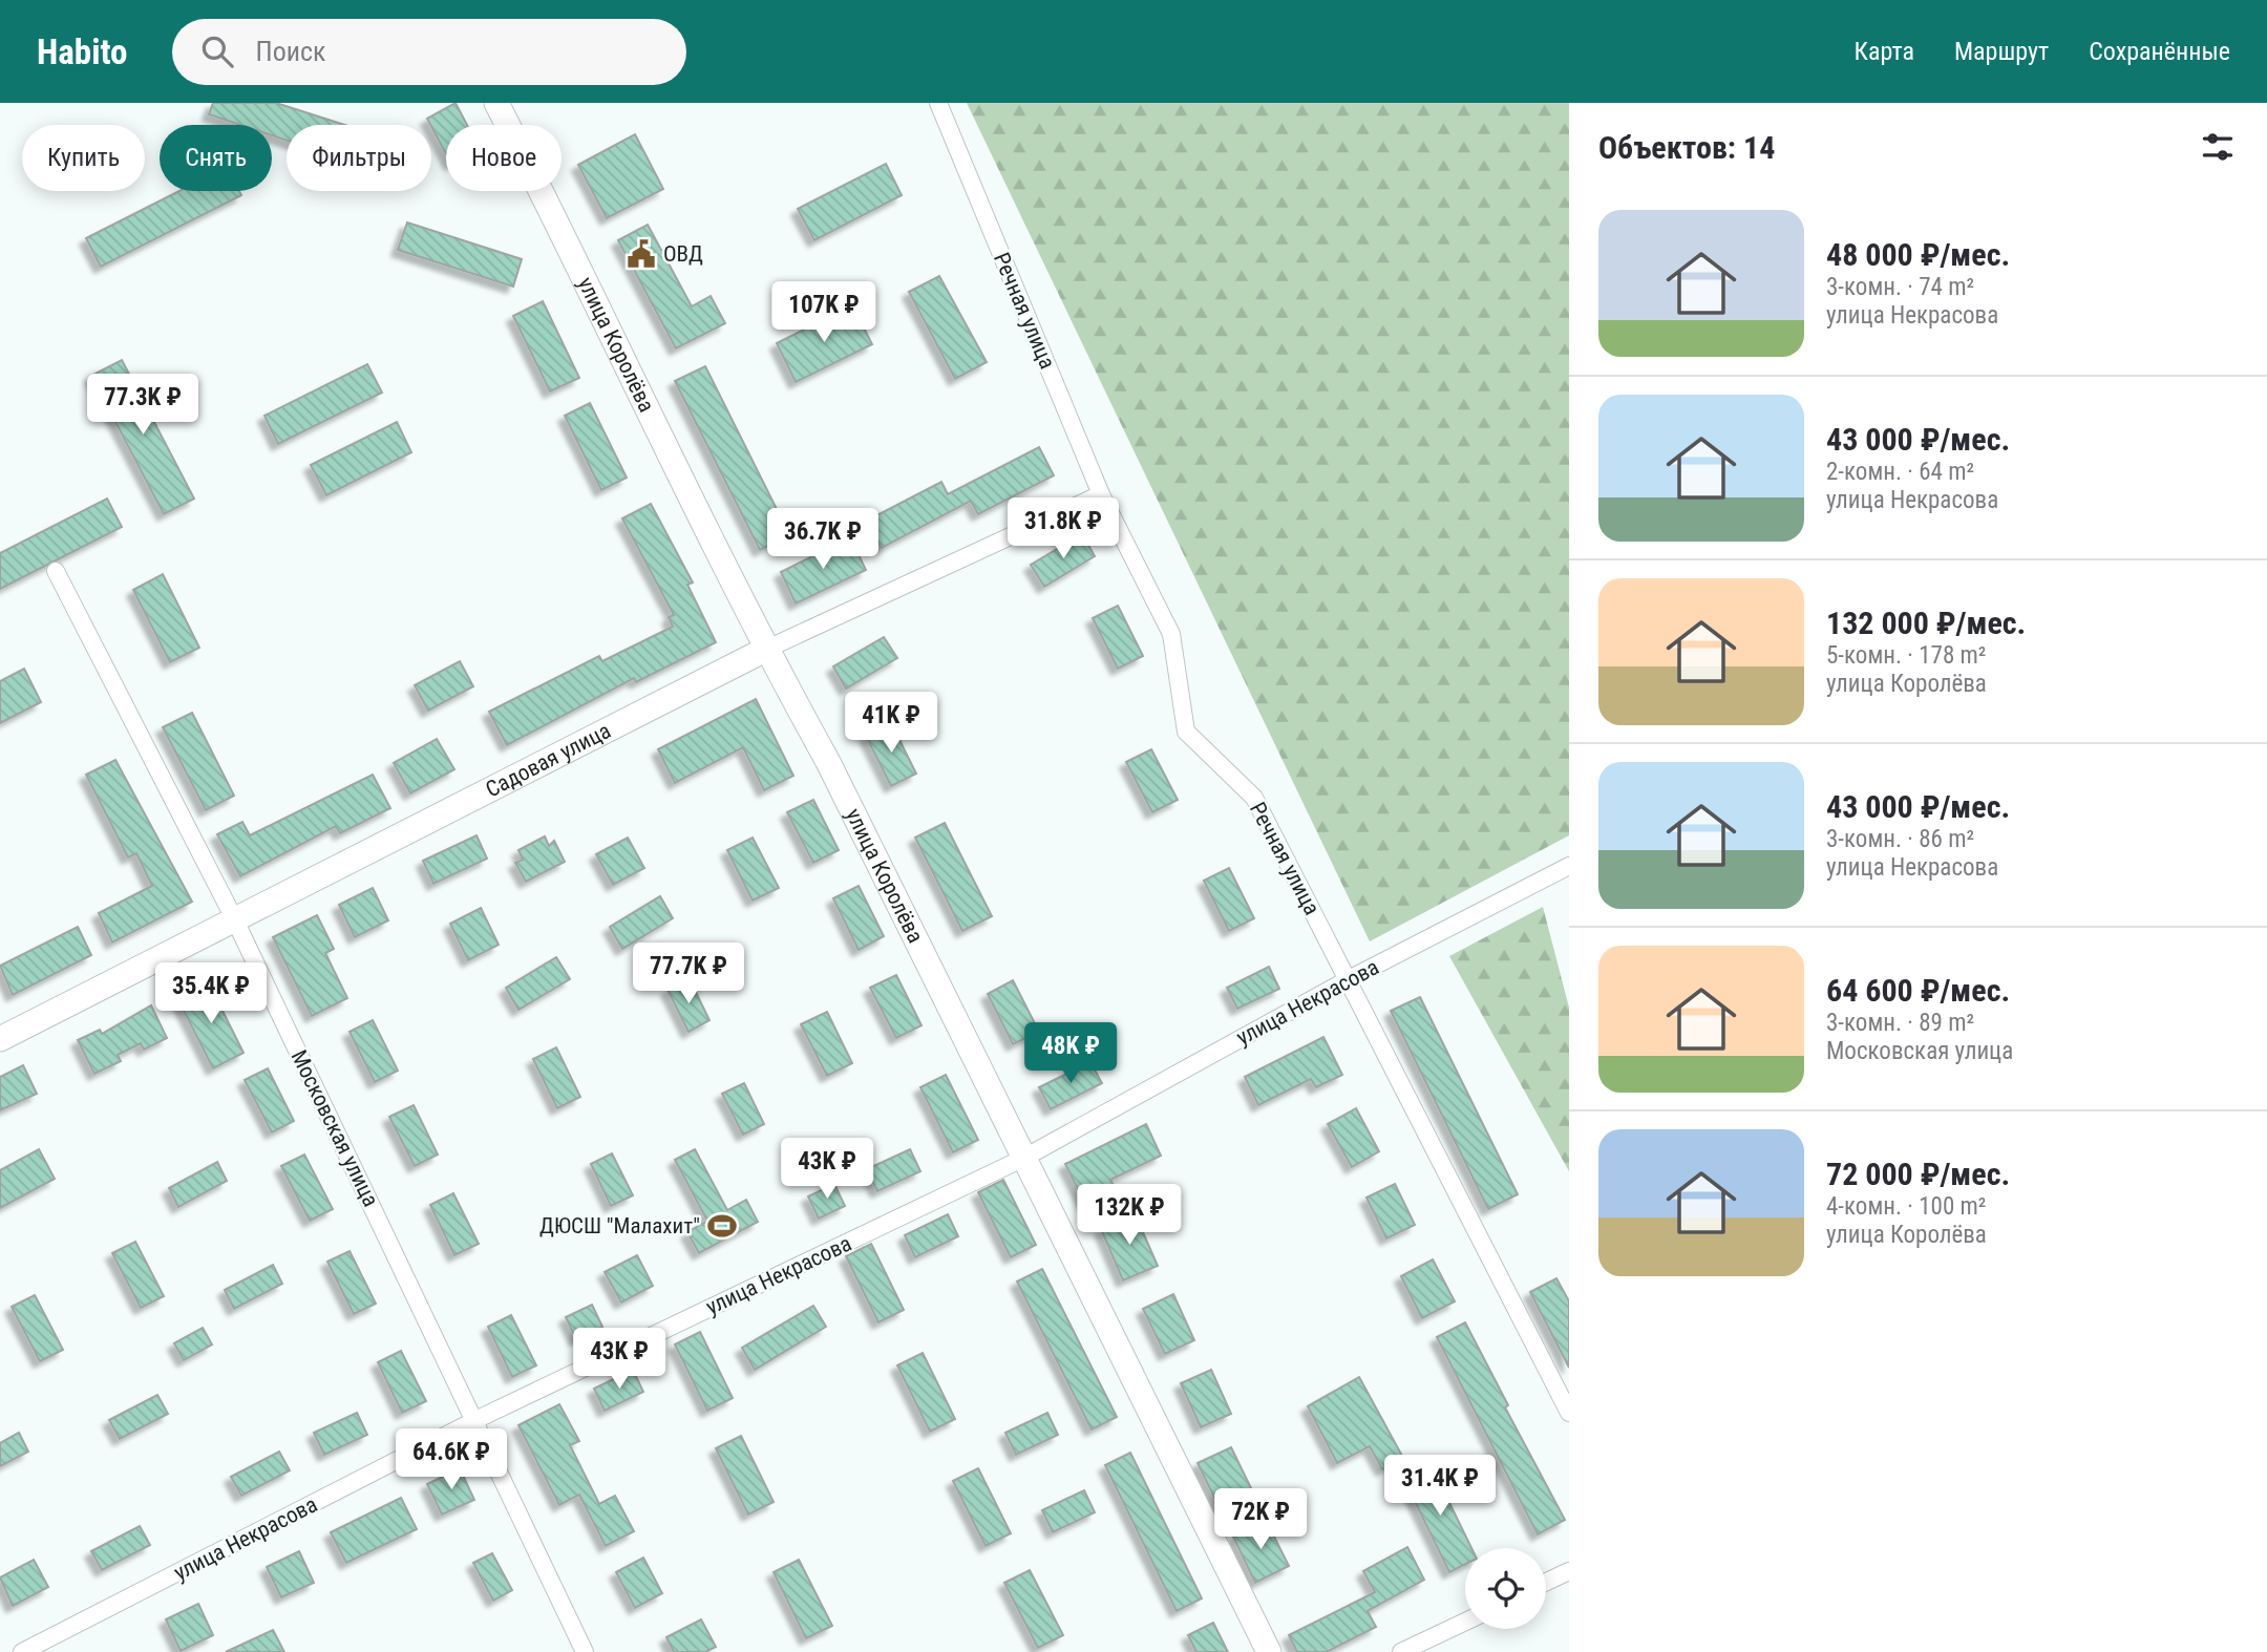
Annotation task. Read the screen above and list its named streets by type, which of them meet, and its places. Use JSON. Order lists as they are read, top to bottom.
{
  "streets": {
    "street": [
      "Речная улица",
      "улица Королёва",
      "Садовая улица",
      "улица Некрасова",
      "Московская улица"
    ]
  },
  "crossings": [
    ["Речная улица", "Садовая улица"],
    ["Речная улица", "улица Некрасова"],
    ["улица Королёва", "Садовая улица"],
    ["улица Королёва", "улица Некрасова"],
    ["Садовая улица", "Московская улица"],
    ["улица Некрасова", "Московская улица"]
  ],
  "places": {
    "public building": ["ОВД"],
    "sports": ["ДЮСШ \"Малахит\""]
  },
  "page": {
    "header": "Habito",
    "search": "Поиск",
    "nav": ["Карта", "Маршрут", "Сохранённые"],
    "heading": "Объектов: 14",
    "chip": [
      "Купить",
      "Снять",
      "Фильтры",
      "Новое"
    ],
    "list": [
      {
        "name": "48 000 ₽/мес.",
        "note": "3-комн. · 74 m² · улица Некрасова"
      },
      {
        "name": "43 000 ₽/мес.",
        "note": "2-комн. · 64 m² · улица Некрасова"
      },
      {
        "name": "132 000 ₽/мес.",
        "note": "5-комн. · 178 m² · улица Королёва"
      },
      {
        "name": "43 000 ₽/мес.",
        "note": "3-комн. · 86 m² · улица Некрасова"
      },
      {
        "name": "64 600 ₽/мес.",
        "note": "3-комн. · 89 m² · Московская улица"
      },
      {
        "name": "72 000 ₽/мес.",
        "note": "4-комн. · 100 m² · улица Королёва"
      }
    ],
    "price": [
      "107K ₽",
      "77.3K ₽",
      "31.8K ₽",
      "36.7K ₽",
      "41K ₽",
      "77.7K ₽",
      "35.4K ₽",
      "48K ₽",
      "43K ₽",
      "132K ₽",
      "43K ₽",
      "64.6K ₽",
      "31.4K ₽",
      "72K ₽"
    ]
  }
}
